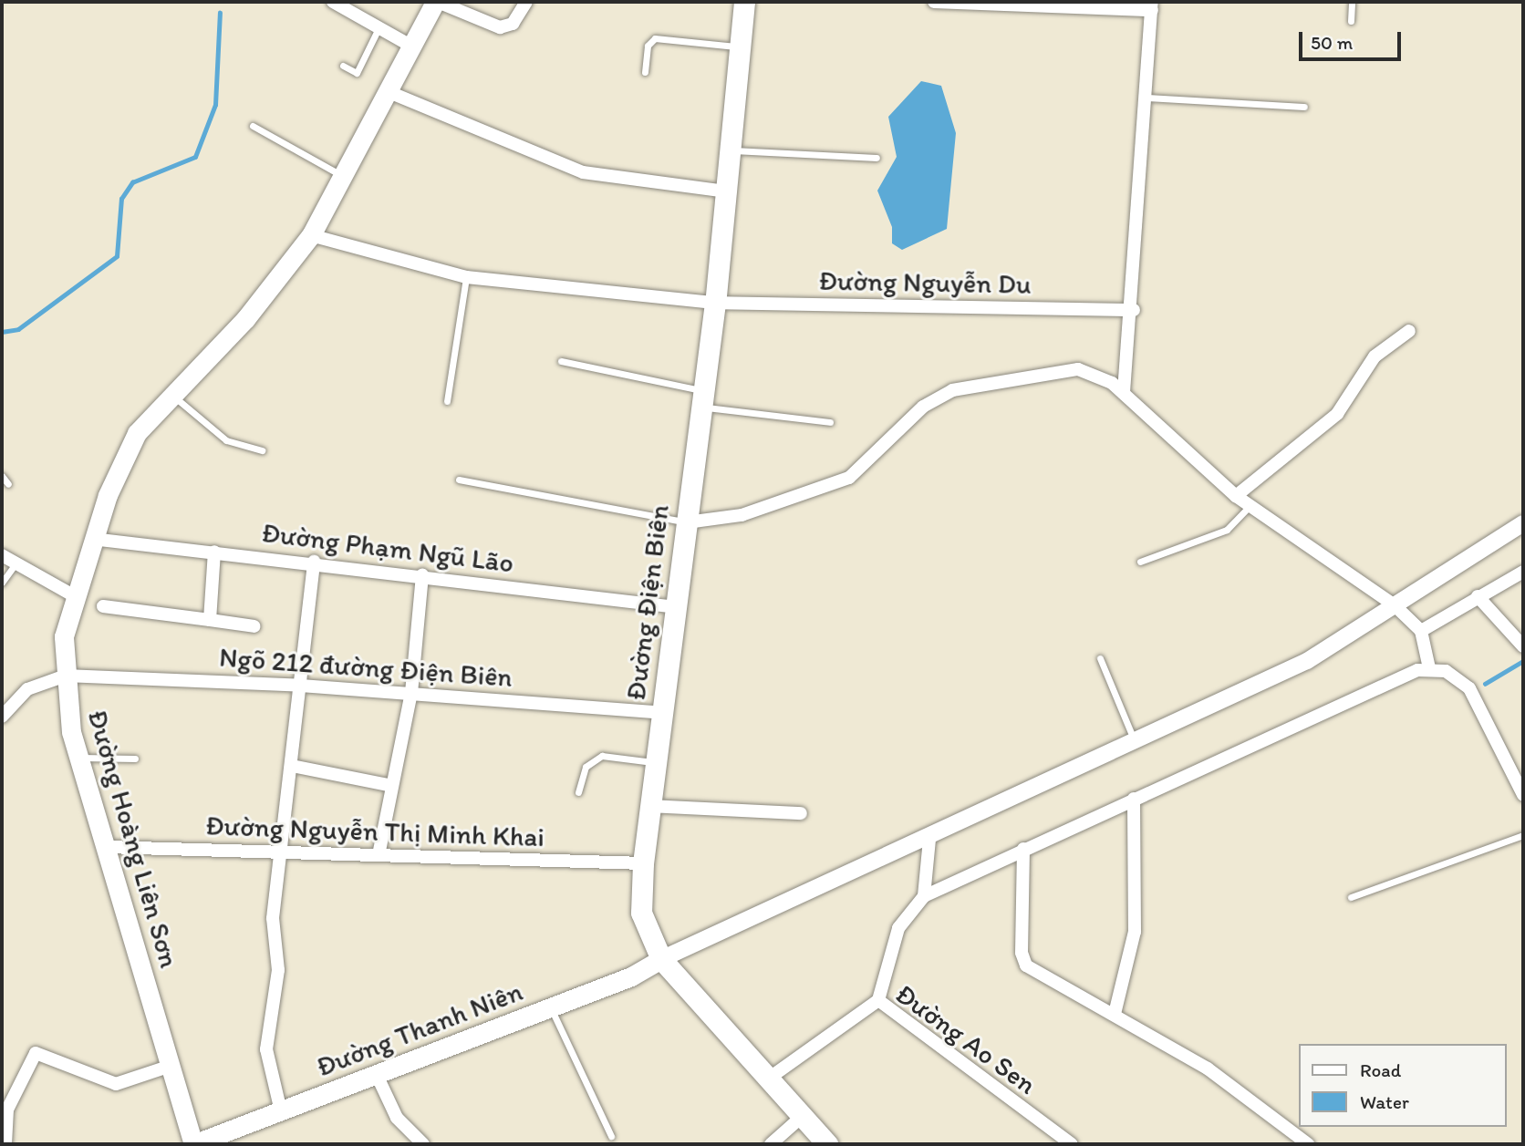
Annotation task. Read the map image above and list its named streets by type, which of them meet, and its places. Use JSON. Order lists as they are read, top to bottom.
{
  "streets": {
    "main road": ["Đường Điện Biên", "Đường Hoàng Liên Sơn", "Đường Thanh Niên"],
    "street": [
      "Đường Nguyễn Du",
      "Đường Phạm Ngũ Lão",
      "Ngõ 212 đường Điện Biên",
      "Đường Nguyễn Thị Minh Khai",
      "Đường Ao Sen"
    ]
  },
  "crossings": [
    ["Đường Nguyễn Du", "Đường Điện Biên"],
    ["Đường Nguyễn Du", "Đường Hoàng Liên Sơn"],
    ["Đường Phạm Ngũ Lão", "Đường Điện Biên"],
    ["Đường Phạm Ngũ Lão", "Đường Hoàng Liên Sơn"],
    ["Đường Điện Biên", "Ngõ 212 đường Điện Biên"],
    ["Đường Điện Biên", "Đường Nguyễn Thị Minh Khai"],
    ["Đường Điện Biên", "Đường Thanh Niên"],
    ["Đường Điện Biên", "Đường Ao Sen"],
    ["Ngõ 212 đường Điện Biên", "Đường Hoàng Liên Sơn"],
    ["Đường Nguyễn Thị Minh Khai", "Đường Hoàng Liên Sơn"],
    ["Đường Hoàng Liên Sơn", "Đường Thanh Niên"]
  ],
  "legend": ["Road", "Water"],
  "scale_bar": "50 m"
}
